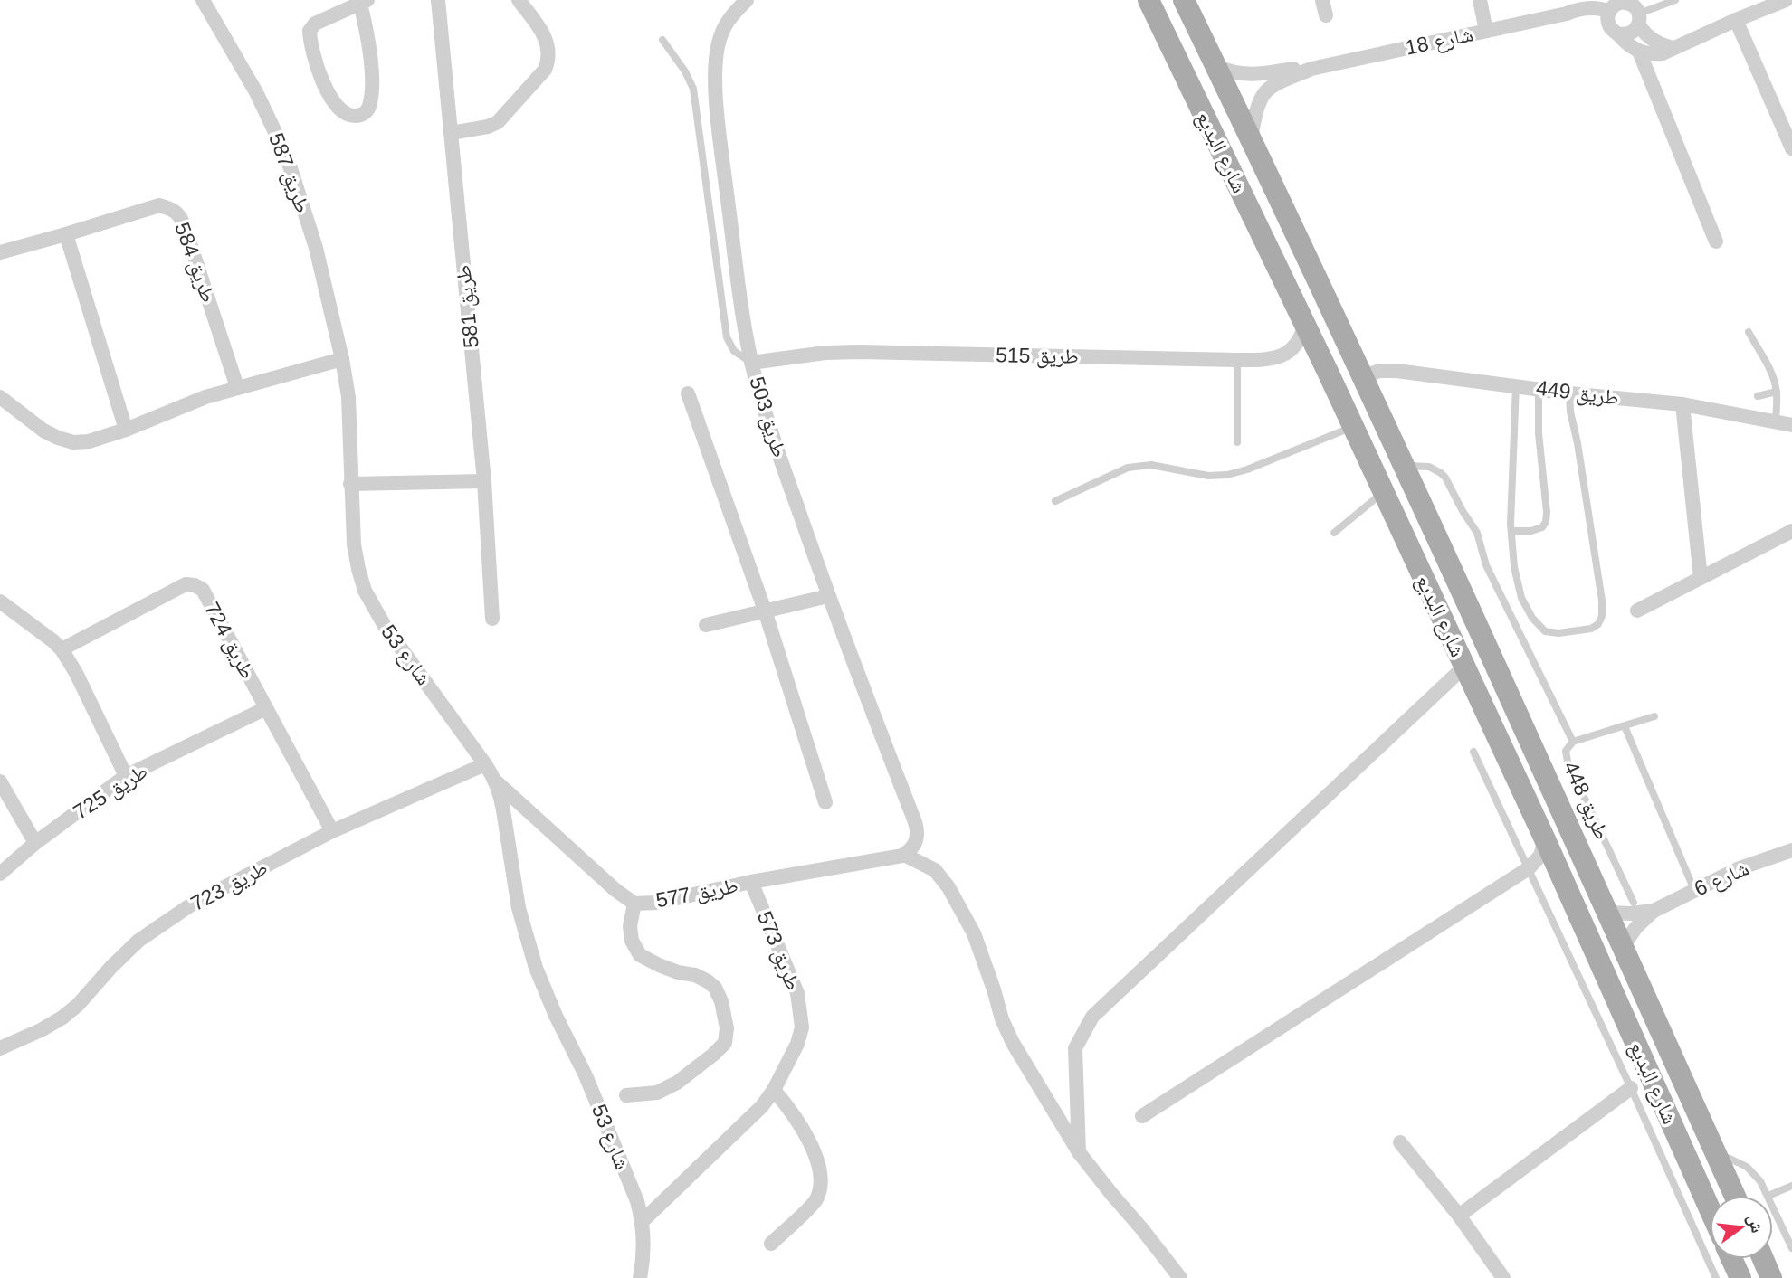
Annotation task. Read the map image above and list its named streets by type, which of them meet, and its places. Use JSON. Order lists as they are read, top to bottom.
{
  "streets": {
    "main road": ["شارع البديع"],
    "street": [
      "شارع 18",
      "طريق 587",
      "طريق 584",
      "طريق 581",
      "طريق 515",
      "طريق 449",
      "طريق 503",
      "طريق 724",
      "شارع 53",
      "طريق 725",
      "شارع 6",
      "طريق 723",
      "طريق 577",
      "طريق 573"
    ],
    "lane": ["طريق 448"]
  },
  "crossings": [
    ["شارع 18", "شارع البديع"],
    ["شارع البديع", "طريق 515"],
    ["شارع البديع", "طريق 449"],
    ["شارع البديع", "شارع 6"],
    ["طريق 587", "شارع 53"],
    ["طريق 515", "طريق 503"],
    ["طريق 503", "طريق 577"],
    ["طريق 724", "طريق 725"],
    ["طريق 724", "طريق 723"],
    ["شارع 53", "طريق 723"],
    ["شارع 53", "طريق 577"],
    ["شارع 53", "طريق 573"],
    ["طريق 577", "طريق 573"]
  ],
  "north": "right"
}
